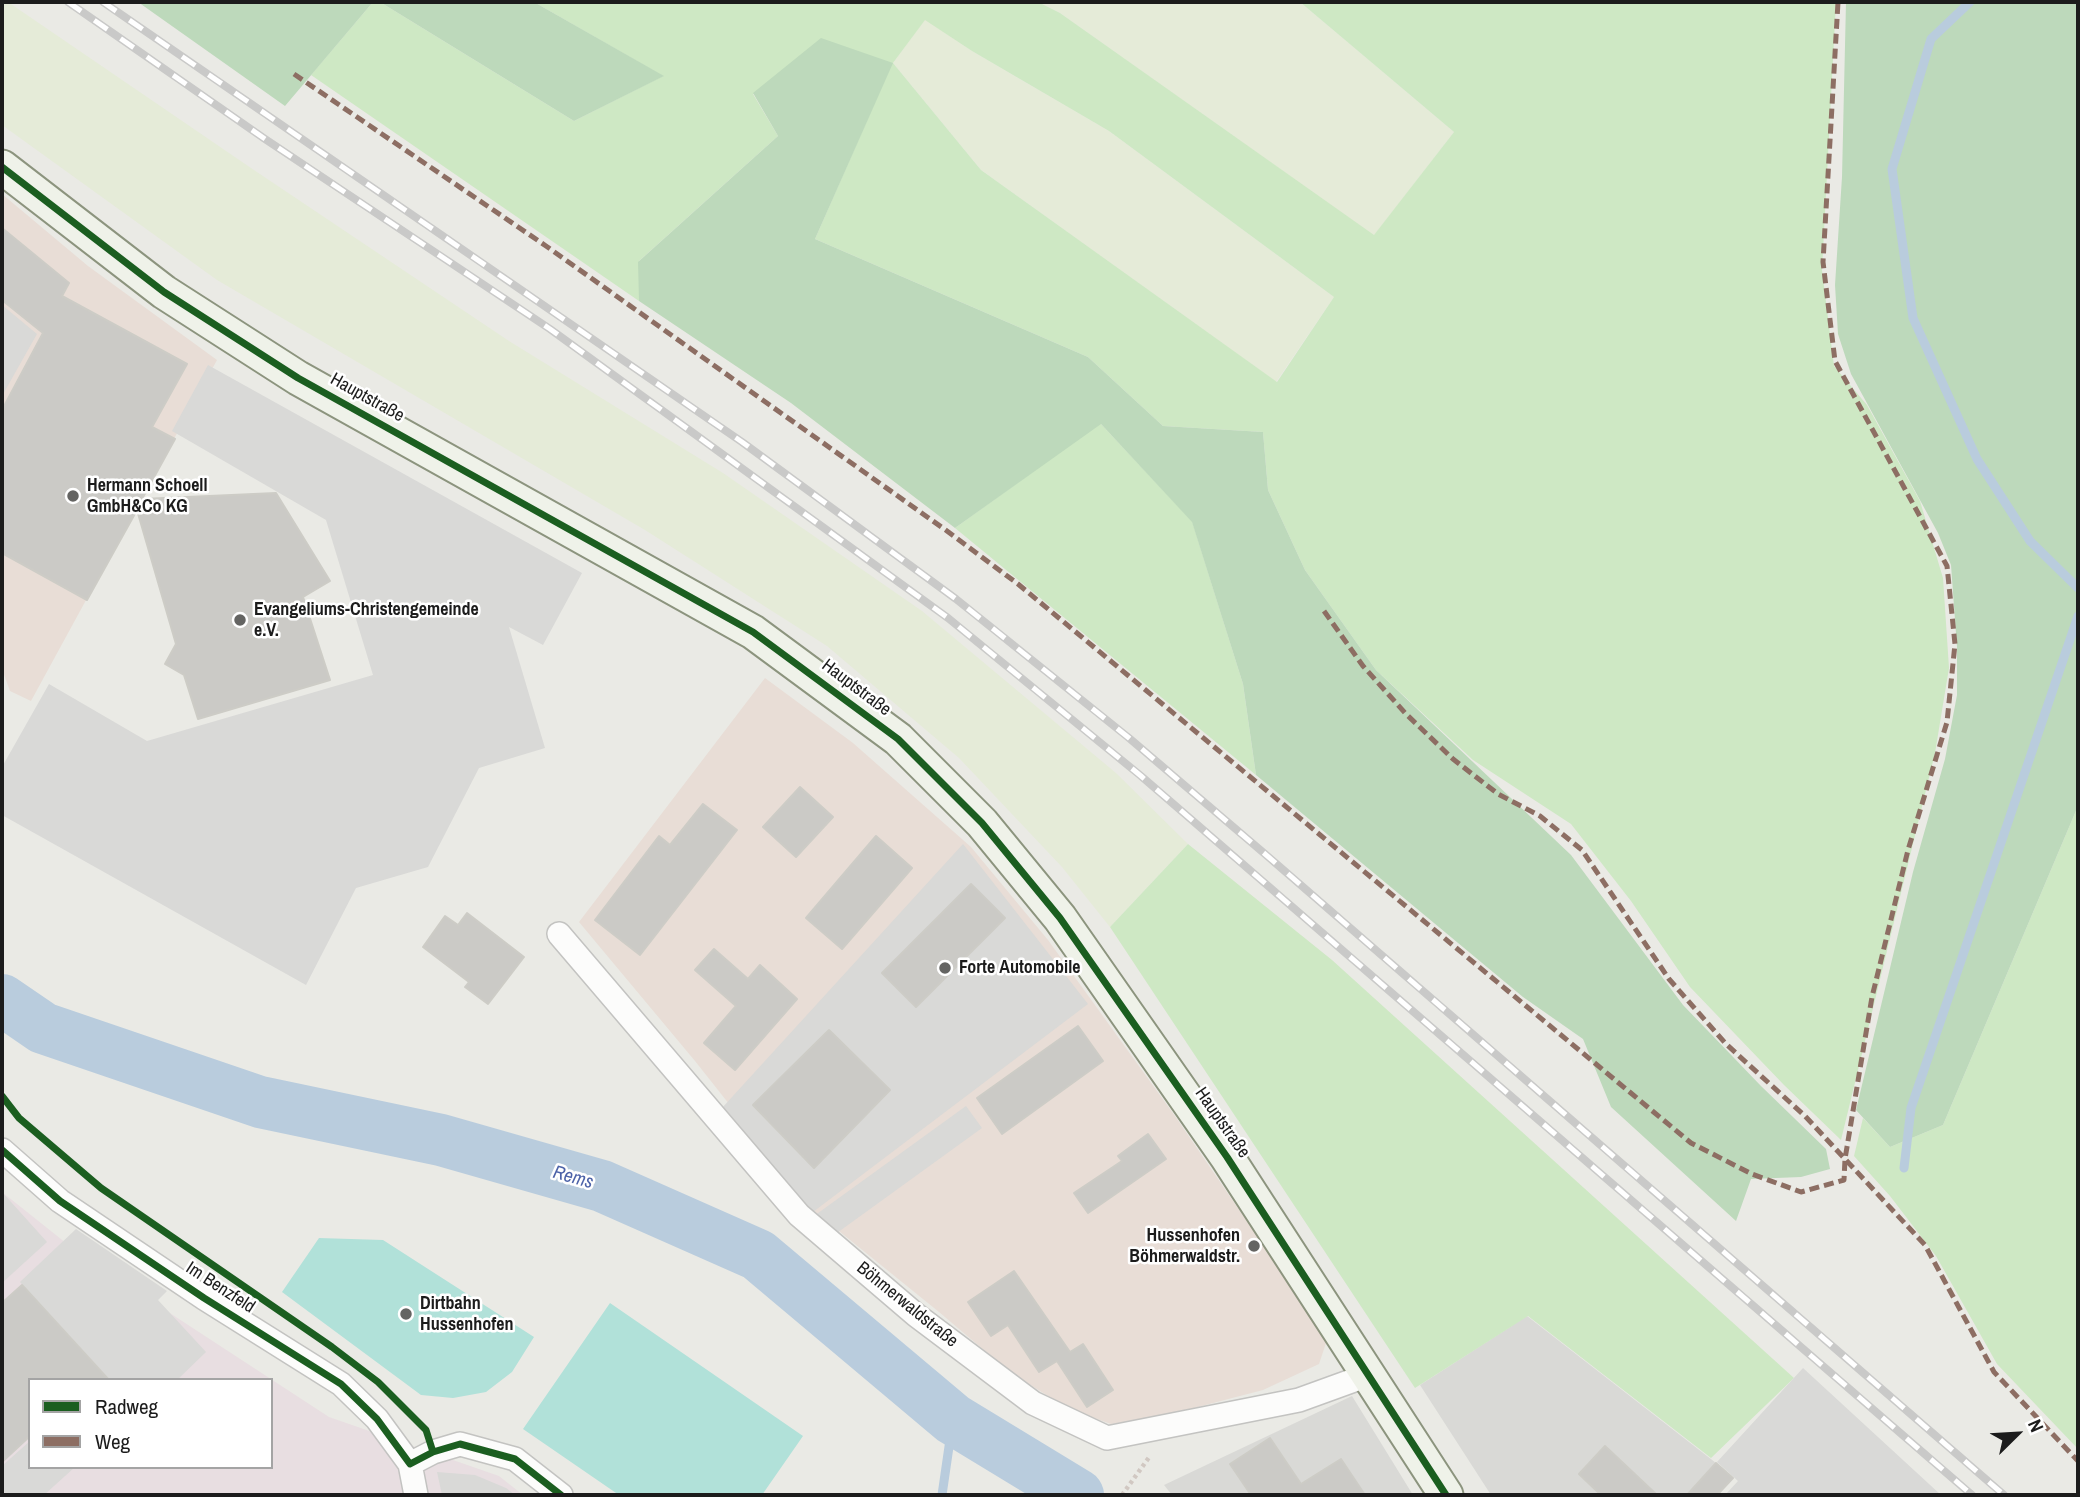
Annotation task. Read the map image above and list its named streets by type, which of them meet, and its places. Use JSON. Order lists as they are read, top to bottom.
{
  "streets": {
    "street": ["Hauptstraße", "Im Benzfeld", "Böhmerwaldstraße"]
  },
  "crossings": [
    ["Hauptstraße", "Böhmerwaldstraße"]
  ],
  "water": ["Rems"],
  "places": [
    "Hermann Schoell GmbH&Co KG",
    "Evangeliums-Christengemeinde e.V.",
    "Forte Automobile",
    "Hussenhofen Böhmerwaldstr.",
    "Dirtbahn Hussenhofen"
  ],
  "legend": ["Radweg", "Weg"],
  "north": "top right"
}
